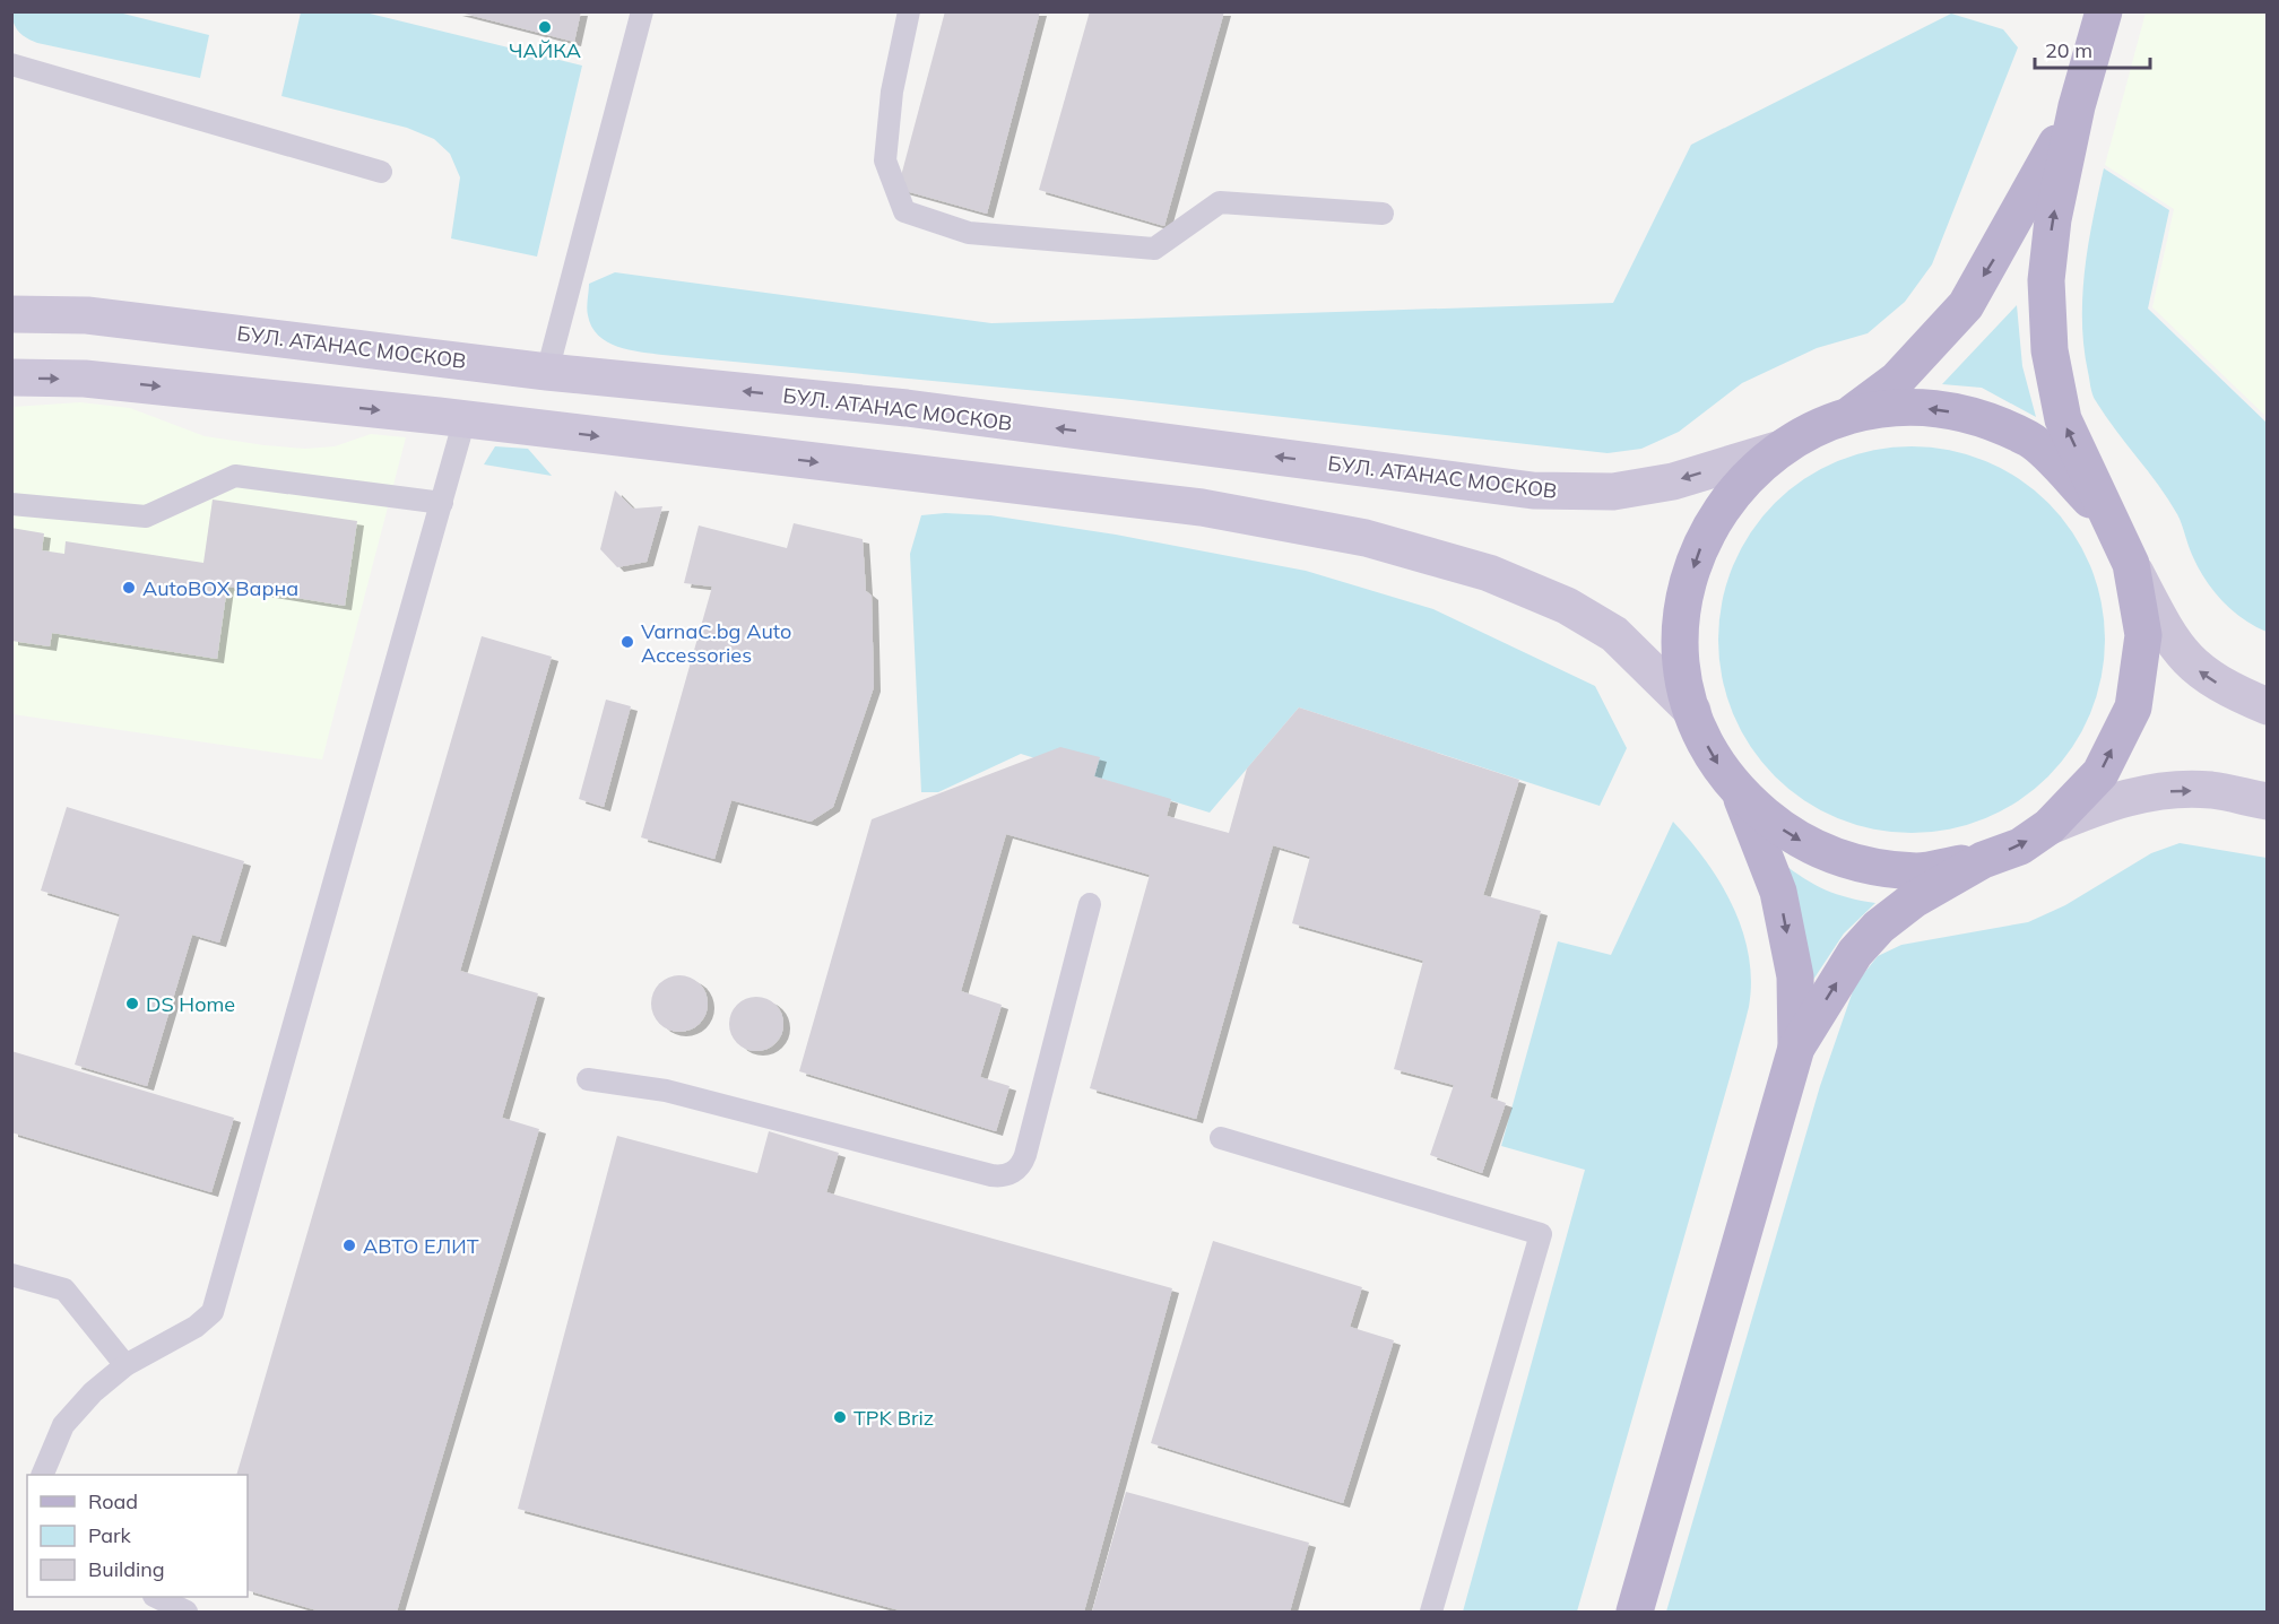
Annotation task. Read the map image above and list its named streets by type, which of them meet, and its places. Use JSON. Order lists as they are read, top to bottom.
{
  "streets": {
    "main road": ["БУЛ. АТАНАС МОСКОВ"]
  },
  "places": [
    "ЧАЙКА",
    "AutoBOX Варна",
    "VarnaC.bg Auto Accessories",
    "DS Home",
    "АВТО ЕЛИТ",
    "TPK Briz"
  ],
  "legend": ["Road", "Park", "Building"],
  "scale_bar": "20 m"
}
